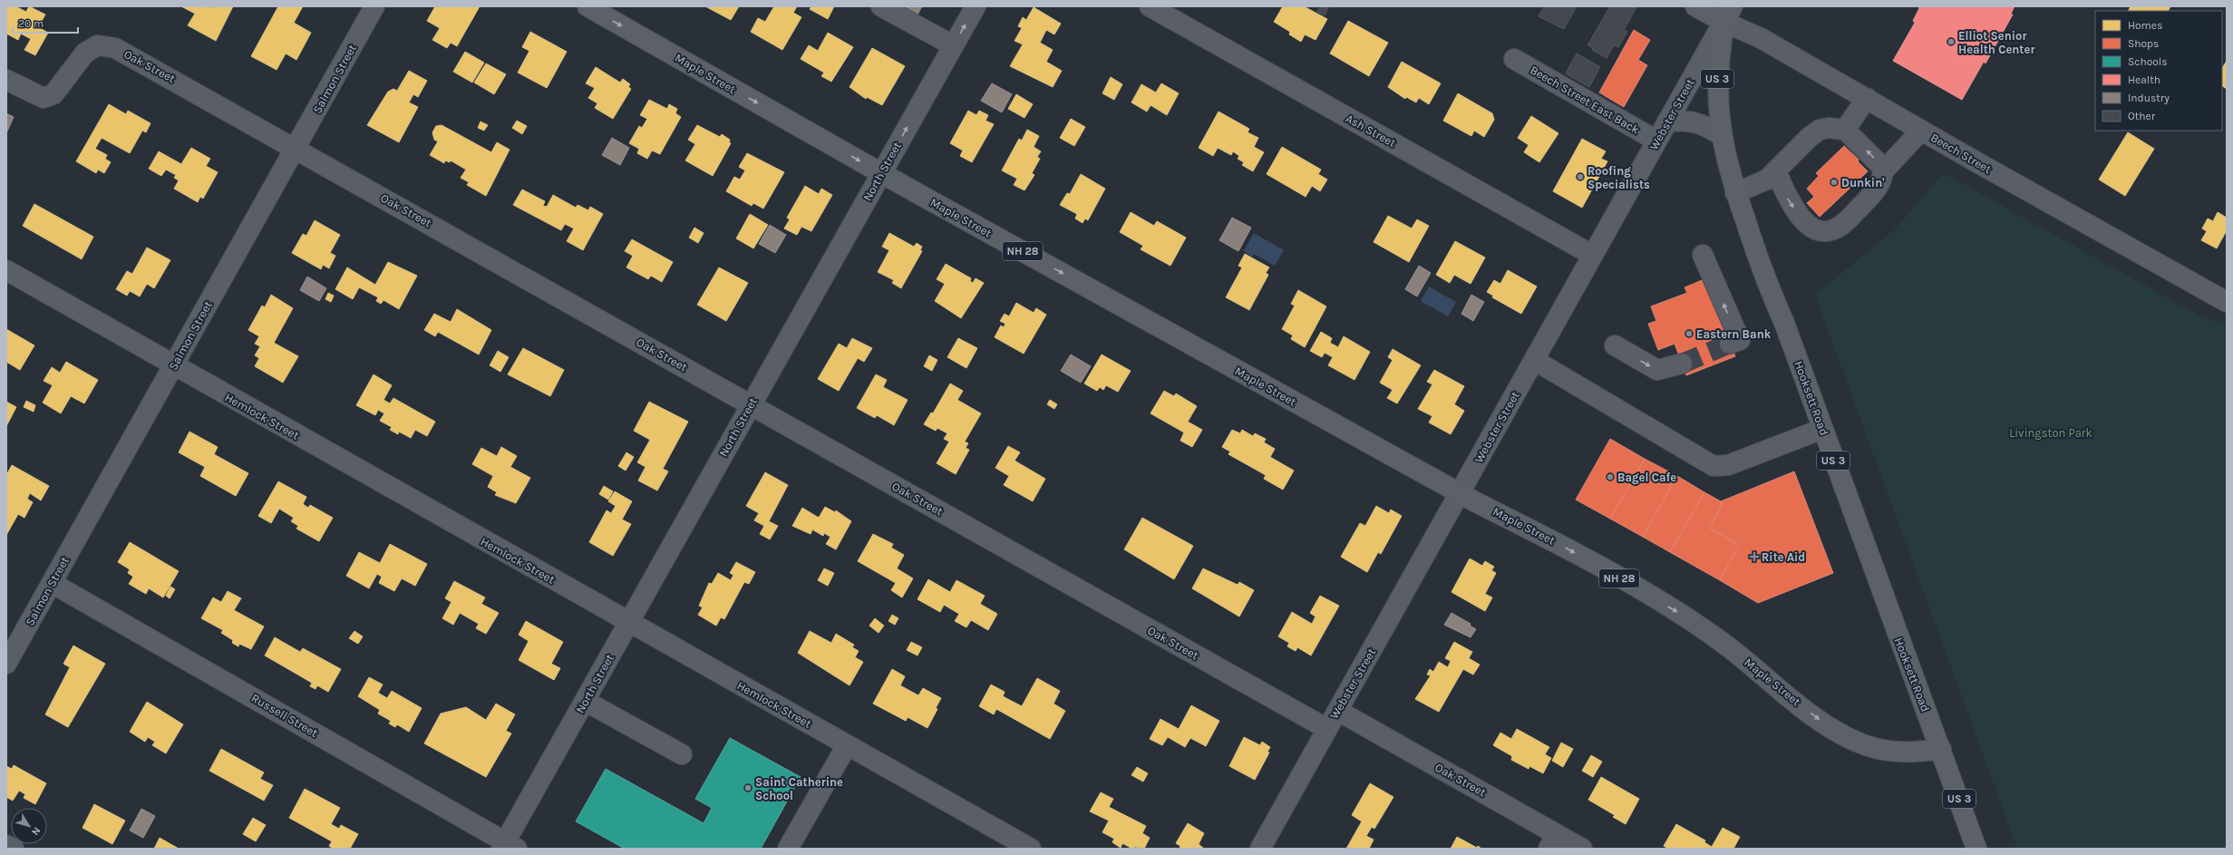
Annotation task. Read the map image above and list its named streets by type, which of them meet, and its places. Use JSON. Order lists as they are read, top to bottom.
{
  "streets": {
    "main road": [
      "Maple Street",
      "US 3",
      "Beech Street",
      "NH 28",
      "Hooksett Road"
    ],
    "street": [
      "Oak Street",
      "Salmon Street",
      "Beech Street East Back",
      "Webster Street",
      "Ash Street",
      "North Street",
      "Hemlock Street",
      "Russell Street"
    ]
  },
  "crossings": [
    ["Oak Street", "Salmon Street"],
    ["Oak Street", "Webster Street"],
    ["Oak Street", "North Street"],
    ["Maple Street", "Webster Street"],
    ["Maple Street", "North Street"],
    ["Maple Street", "Hooksett Road"],
    ["Salmon Street", "Hemlock Street"],
    ["Salmon Street", "Russell Street"],
    ["Beech Street East Back", "Webster Street"],
    ["Webster Street", "Ash Street"],
    ["Webster Street", "Beech Street"],
    ["Webster Street", "Hooksett Road"],
    ["Beech Street", "Hooksett Road"],
    ["North Street", "Hemlock Street"],
    ["North Street", "Russell Street"]
  ],
  "one_way": ["Maple Street"],
  "parks": ["Livingston Park"],
  "places": {
    "other": [
      "Elliot Senior Health Center",
      "Roofing Specialists",
      "Dunkin'",
      "Eastern Bank",
      "Bagel Cafe",
      "Saint Catherine School"
    ],
    "health": ["Rite Aid"]
  },
  "legend": [
    "Homes",
    "Shops",
    "Schools",
    "Health",
    "Industry",
    "Other"
  ],
  "scale_bar": "20 m",
  "north": "bottom right"
}
